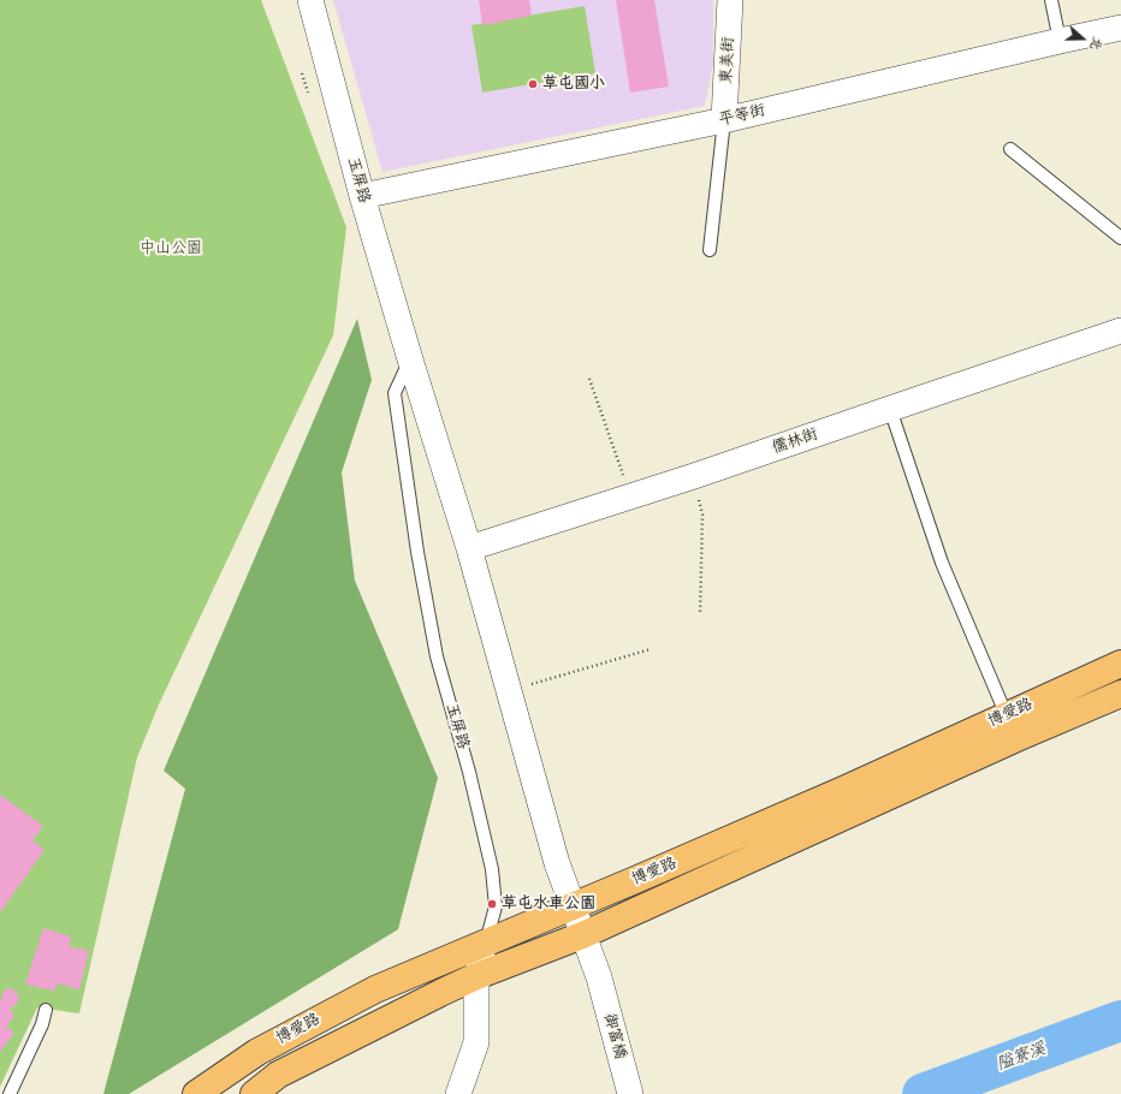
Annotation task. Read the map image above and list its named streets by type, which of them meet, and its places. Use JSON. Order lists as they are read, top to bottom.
{
  "streets": {
    "main road": ["博愛路"],
    "street": [
      "東美街",
      "平等街",
      "玉屏路",
      "儒林街",
      "御富橋"
    ]
  },
  "crossings": [
    ["東美街", "平等街"],
    ["平等街", "玉屏路"],
    ["玉屏路", "儒林街"],
    ["玉屏路", "博愛路"],
    ["玉屏路", "御富橋"]
  ],
  "water": ["隘寮溪"],
  "parks": ["中山公園"],
  "places": ["草屯國小", "草屯水車公園"],
  "north": "right"
}
